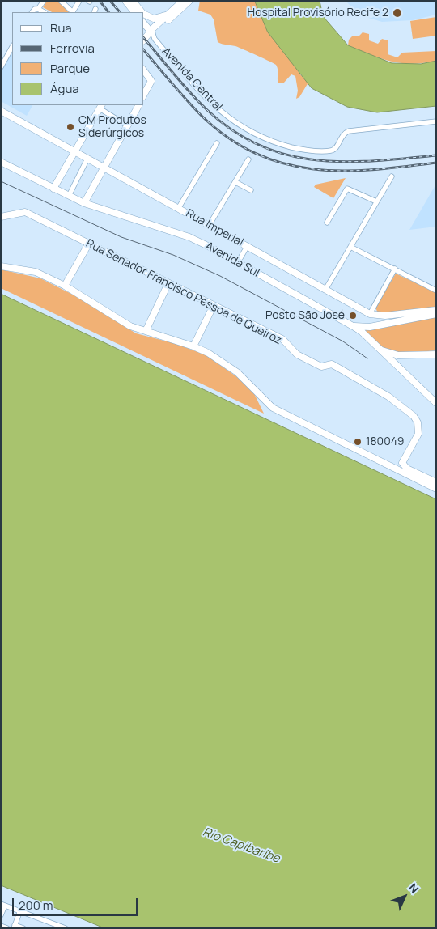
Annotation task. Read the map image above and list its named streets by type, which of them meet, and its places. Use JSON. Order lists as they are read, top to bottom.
{
  "streets": {
    "main road": ["Rua Imperial", "Avenida Sul", "Rua Senador Francisco Pessoa de Queiroz"],
    "street": ["Avenida Central"]
  },
  "water": ["Rio Capibaribe"],
  "places": [
    "Hospital Provisório Recife 2",
    "CM Produtos Siderúrgicos",
    "Posto São José",
    "180049"
  ],
  "legend": [
    "Rua",
    "Ferrovia",
    "Parque",
    "Água"
  ],
  "scale_bar": "200 m",
  "north": "top right"
}
